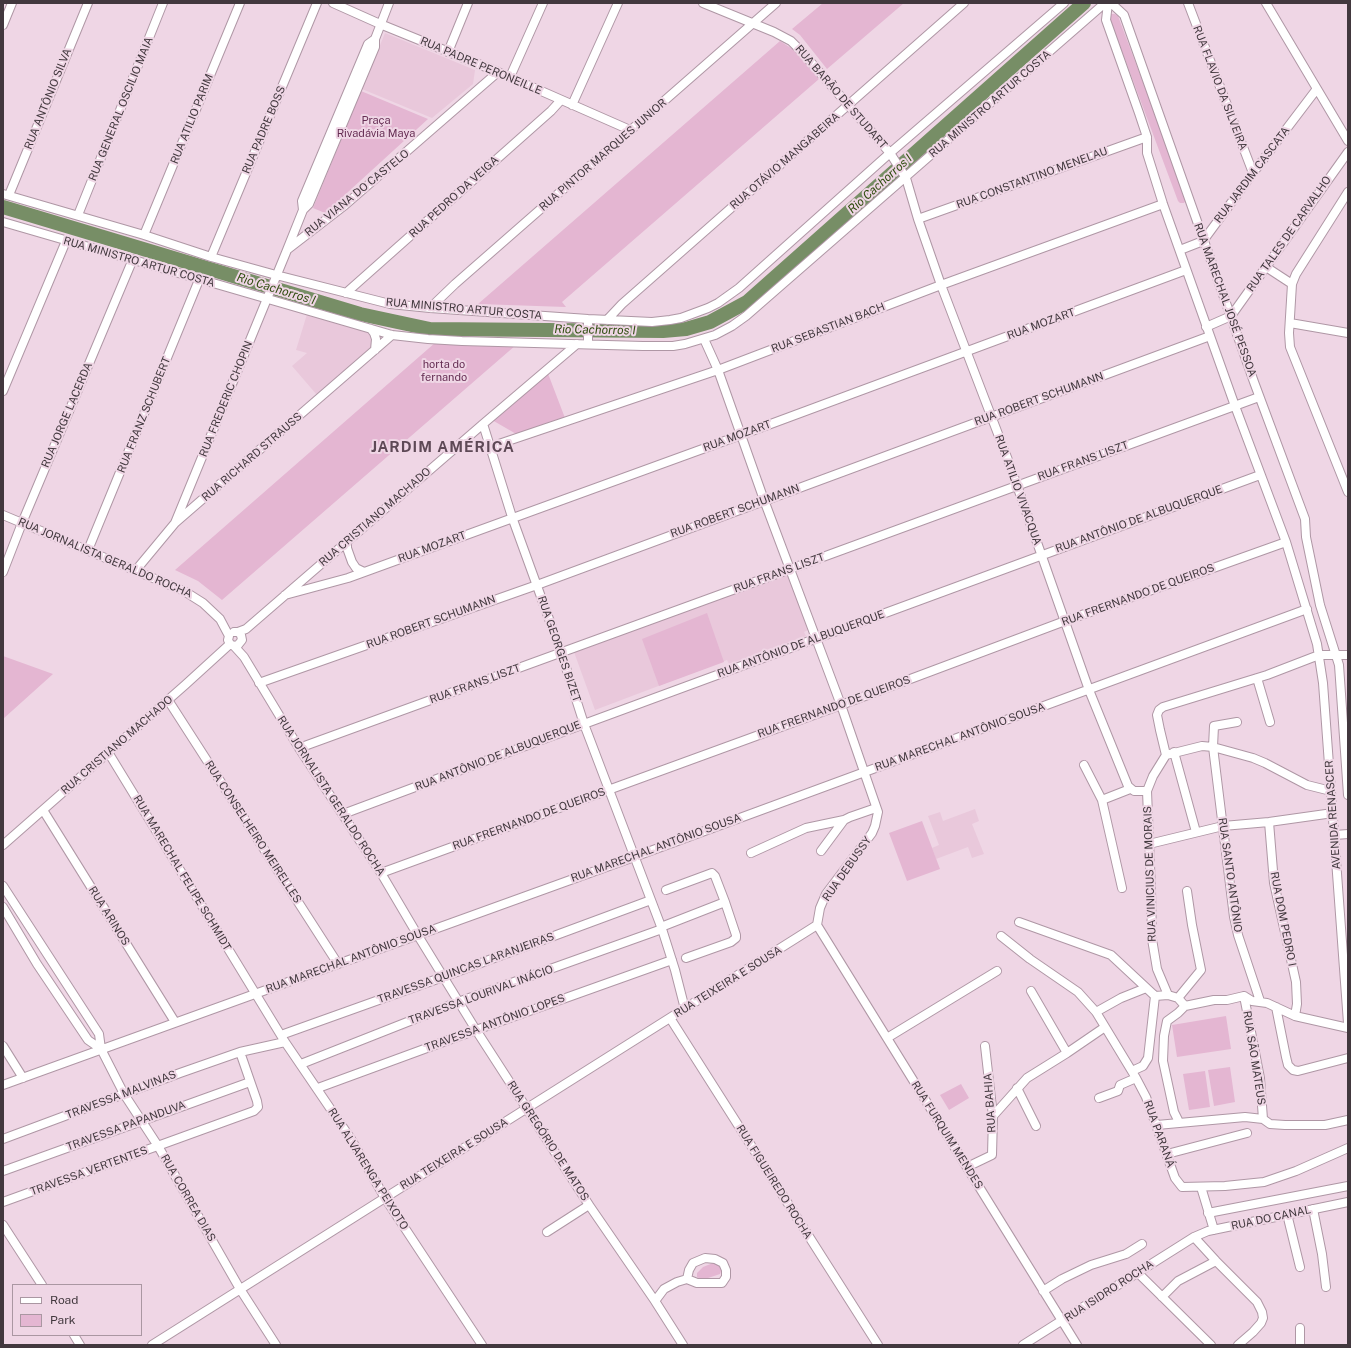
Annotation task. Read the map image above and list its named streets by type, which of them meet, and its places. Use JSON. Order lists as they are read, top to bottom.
{
  "streets": {
    "street": [
      "RUA PADRE PERONEILLE",
      "RUA FLAVIO DA SILVEIRA",
      "RUA BARÃO DE STUDART",
      "RUA ANTÔNIO SILVA",
      "RUA MINISTRO ARTUR COSTA",
      "RUA GENERAL OSCILIO MAIA",
      "RUA ATILIO PARIM",
      "RUA PADRE BOSS",
      "RUA PINTOR MARQUES JUNIOR",
      "RUA OTÁVIO MANGABEIRA",
      "RUA JARDIM CASCATA",
      "RUA CONSTANTINO MENELAU",
      "RUA VIANA DO CASTELO",
      "RUA PEDRO DA VEIGA",
      "RUA TALES DE CARVALHO",
      "RUA MARECHAL JOSÉ PESSOA",
      "RUA MOZART",
      "RUA SEBASTIAN BACH",
      "RUA FREDERIC CHOPIN",
      "RUA ROBERT SCHUMANN",
      "RUA JORGE LACERDA",
      "RUA FRANZ SCHUBERT",
      "RUA RICHARD STRAUSS",
      "RUA FRANS LISZT",
      "RUA ATILIO VIVACQUA",
      "RUA CRISTIANO MACHADO",
      "RUA ANTÔNIO DE ALBUQUERQUE",
      "RUA JORNALISTA GERALDO ROCHA",
      "RUA FRERNANDO DE QUEIROS",
      "RUA GEORGES BIZET",
      "RUA MARECHAL ANTÔNIO SOUSA",
      "AVENIDA RENASCER",
      "RUA CONSELHEIRO MEIRELLES",
      "RUA DEBUSSY",
      "RUA MARECHAL FELIPE SCHMIDT",
      "RUA VINICIUS DE MORAIS",
      "RUA SANTO ANTÔNIO",
      "RUA ARINOS",
      "RUA DOM PEDRO I",
      "TRAVESSA QUINCAS LARANJEIRAS",
      "RUA TEIXEIRA E SOUSA",
      "TRAVESSA LOURIVAL INÁCIO",
      "TRAVESSA ANTÔNIO LOPES",
      "RUA SÃO MATEUS",
      "TRAVESSA MALVINAS",
      "RUA BAHIA",
      "TRAVESSA PAPANDUVA",
      "RUA PARANÁ",
      "RUA FURQUIM MENDES",
      "RUA GREGÓRIO DE MATOS",
      "RUA ALVARENGA PEIXOTO",
      "TRAVESSA VERTENTES",
      "RUA FIGUEIREDO ROCHA",
      "RUA CORREA DIAS",
      "RUA DO CANAL",
      "RUA ISIDRO ROCHA"
    ]
  },
  "crossings": [
    ["RUA PADRE PERONEILLE", "RUA PINTOR MARQUES JUNIOR"],
    ["RUA PADRE PERONEILLE", "RUA VIANA DO CASTELO"],
    ["RUA PADRE PERONEILLE", "RUA PEDRO DA VEIGA"],
    ["RUA PADRE PERONEILLE", "RUA FREDERIC CHOPIN"],
    ["RUA FLAVIO DA SILVEIRA", "RUA JARDIM CASCATA"],
    ["RUA BARÃO DE STUDART", "RUA MINISTRO ARTUR COSTA"],
    ["RUA BARÃO DE STUDART", "RUA PINTOR MARQUES JUNIOR"],
    ["RUA BARÃO DE STUDART", "RUA OTÁVIO MANGABEIRA"],
    ["RUA BARÃO DE STUDART", "RUA ATILIO VIVACQUA"],
    ["RUA ANTÔNIO SILVA", "RUA MINISTRO ARTUR COSTA"],
    ["RUA MINISTRO ARTUR COSTA", "RUA GENERAL OSCILIO MAIA"],
    ["RUA MINISTRO ARTUR COSTA", "RUA ATILIO PARIM"],
    ["RUA MINISTRO ARTUR COSTA", "RUA PADRE BOSS"],
    ["RUA MINISTRO ARTUR COSTA", "RUA PINTOR MARQUES JUNIOR"],
    ["RUA MINISTRO ARTUR COSTA", "RUA OTÁVIO MANGABEIRA"],
    ["RUA MINISTRO ARTUR COSTA", "RUA PEDRO DA VEIGA"],
    ["RUA MINISTRO ARTUR COSTA", "RUA FREDERIC CHOPIN"],
    ["RUA MINISTRO ARTUR COSTA", "RUA JORGE LACERDA"],
    ["RUA MINISTRO ARTUR COSTA", "RUA FRANZ SCHUBERT"],
    ["RUA MINISTRO ARTUR COSTA", "RUA RICHARD STRAUSS"],
    ["RUA MINISTRO ARTUR COSTA", "RUA ATILIO VIVACQUA"],
    ["RUA MINISTRO ARTUR COSTA", "RUA CRISTIANO MACHADO"],
    ["RUA MINISTRO ARTUR COSTA", "RUA DEBUSSY"],
    ["RUA JARDIM CASCATA", "RUA MARECHAL JOSÉ PESSOA"],
    ["RUA CONSTANTINO MENELAU", "RUA ATILIO VIVACQUA"],
    ["RUA VIANA DO CASTELO", "RUA FREDERIC CHOPIN"],
    ["RUA TALES DE CARVALHO", "RUA MARECHAL JOSÉ PESSOA"],
    ["RUA MARECHAL JOSÉ PESSOA", "RUA FRANS LISZT"],
    ["RUA MARECHAL JOSÉ PESSOA", "AVENIDA RENASCER"],
    ["RUA MOZART", "RUA ATILIO VIVACQUA"],
    ["RUA MOZART", "RUA CRISTIANO MACHADO"],
    ["RUA MOZART", "RUA GEORGES BIZET"],
    ["RUA MOZART", "RUA DEBUSSY"],
    ["RUA SEBASTIAN BACH", "RUA ATILIO VIVACQUA"],
    ["RUA SEBASTIAN BACH", "RUA GEORGES BIZET"],
    ["RUA SEBASTIAN BACH", "RUA DEBUSSY"],
    ["RUA FREDERIC CHOPIN", "RUA RICHARD STRAUSS"],
    ["RUA ROBERT SCHUMANN", "RUA ATILIO VIVACQUA"],
    ["RUA ROBERT SCHUMANN", "RUA JORNALISTA GERALDO ROCHA"],
    ["RUA ROBERT SCHUMANN", "RUA GEORGES BIZET"],
    ["RUA ROBERT SCHUMANN", "RUA DEBUSSY"],
    ["RUA JORGE LACERDA", "RUA JORNALISTA GERALDO ROCHA"],
    ["RUA FRANZ SCHUBERT", "RUA JORNALISTA GERALDO ROCHA"],
    ["RUA RICHARD STRAUSS", "RUA JORNALISTA GERALDO ROCHA"],
    ["RUA FRANS LISZT", "RUA ATILIO VIVACQUA"],
    ["RUA FRANS LISZT", "RUA JORNALISTA GERALDO ROCHA"],
    ["RUA FRANS LISZT", "RUA GEORGES BIZET"],
    ["RUA FRANS LISZT", "RUA DEBUSSY"],
    ["RUA ATILIO VIVACQUA", "RUA ANTÔNIO DE ALBUQUERQUE"],
    ["RUA ATILIO VIVACQUA", "RUA FRERNANDO DE QUEIROS"],
    ["RUA ATILIO VIVACQUA", "RUA MARECHAL ANTÔNIO SOUSA"],
    ["RUA CRISTIANO MACHADO", "RUA JORNALISTA GERALDO ROCHA"],
    ["RUA CRISTIANO MACHADO", "RUA GEORGES BIZET"],
    ["RUA CRISTIANO MACHADO", "RUA CONSELHEIRO MEIRELLES"],
    ["RUA CRISTIANO MACHADO", "RUA MARECHAL FELIPE SCHMIDT"],
    ["RUA CRISTIANO MACHADO", "RUA ARINOS"],
    ["RUA ANTÔNIO DE ALBUQUERQUE", "RUA JORNALISTA GERALDO ROCHA"],
    ["RUA ANTÔNIO DE ALBUQUERQUE", "RUA GEORGES BIZET"],
    ["RUA ANTÔNIO DE ALBUQUERQUE", "RUA DEBUSSY"],
    ["RUA JORNALISTA GERALDO ROCHA", "RUA FRERNANDO DE QUEIROS"],
    ["RUA JORNALISTA GERALDO ROCHA", "RUA MARECHAL ANTÔNIO SOUSA"],
    ["RUA JORNALISTA GERALDO ROCHA", "RUA GREGÓRIO DE MATOS"],
    ["RUA FRERNANDO DE QUEIROS", "RUA GEORGES BIZET"],
    ["RUA FRERNANDO DE QUEIROS", "RUA DEBUSSY"],
    ["RUA GEORGES BIZET", "RUA MARECHAL ANTÔNIO SOUSA"],
    ["RUA GEORGES BIZET", "TRAVESSA QUINCAS LARANJEIRAS"],
    ["RUA GEORGES BIZET", "RUA TEIXEIRA E SOUSA"],
    ["RUA GEORGES BIZET", "TRAVESSA LOURIVAL INÁCIO"],
    ["RUA GEORGES BIZET", "TRAVESSA ANTÔNIO LOPES"],
    ["RUA MARECHAL ANTÔNIO SOUSA", "AVENIDA RENASCER"],
    ["RUA MARECHAL ANTÔNIO SOUSA", "RUA CONSELHEIRO MEIRELLES"],
    ["RUA MARECHAL ANTÔNIO SOUSA", "RUA DEBUSSY"],
    ["RUA MARECHAL ANTÔNIO SOUSA", "RUA MARECHAL FELIPE SCHMIDT"],
    ["RUA MARECHAL ANTÔNIO SOUSA", "RUA ARINOS"],
    ["RUA MARECHAL ANTÔNIO SOUSA", "RUA GREGÓRIO DE MATOS"],
    ["RUA MARECHAL ANTÔNIO SOUSA", "RUA ALVARENGA PEIXOTO"],
    ["RUA MARECHAL ANTÔNIO SOUSA", "RUA CORREA DIAS"],
    ["RUA DEBUSSY", "RUA TEIXEIRA E SOUSA"],
    ["RUA DEBUSSY", "RUA FURQUIM MENDES"],
    ["RUA MARECHAL FELIPE SCHMIDT", "RUA ALVARENGA PEIXOTO"],
    ["TRAVESSA QUINCAS LARANJEIRAS", "TRAVESSA MALVINAS"],
    ["TRAVESSA QUINCAS LARANJEIRAS", "RUA GREGÓRIO DE MATOS"],
    ["TRAVESSA QUINCAS LARANJEIRAS", "RUA ALVARENGA PEIXOTO"],
    ["RUA TEIXEIRA E SOUSA", "RUA FURQUIM MENDES"],
    ["RUA TEIXEIRA E SOUSA", "RUA GREGÓRIO DE MATOS"],
    ["RUA TEIXEIRA E SOUSA", "RUA ALVARENGA PEIXOTO"],
    ["RUA TEIXEIRA E SOUSA", "RUA FIGUEIREDO ROCHA"],
    ["RUA TEIXEIRA E SOUSA", "RUA CORREA DIAS"],
    ["TRAVESSA LOURIVAL INÁCIO", "RUA GREGÓRIO DE MATOS"],
    ["TRAVESSA LOURIVAL INÁCIO", "RUA ALVARENGA PEIXOTO"],
    ["TRAVESSA ANTÔNIO LOPES", "RUA GREGÓRIO DE MATOS"],
    ["TRAVESSA ANTÔNIO LOPES", "RUA ALVARENGA PEIXOTO"],
    ["TRAVESSA MALVINAS", "RUA CORREA DIAS"],
    ["RUA BAHIA", "RUA FURQUIM MENDES"],
    ["TRAVESSA PAPANDUVA", "TRAVESSA VERTENTES"],
    ["TRAVESSA PAPANDUVA", "RUA CORREA DIAS"],
    ["RUA FURQUIM MENDES", "RUA ISIDRO ROCHA"],
    ["TRAVESSA VERTENTES", "RUA CORREA DIAS"],
    ["RUA DO CANAL", "RUA ISIDRO ROCHA"]
  ],
  "districts": ["JARDIM AMÉRICA"],
  "water": ["Rio Cachorros I"],
  "parks": ["Praça Rivadávia Maya", "horta do fernando"],
  "legend": ["Road", "Park"]
}
